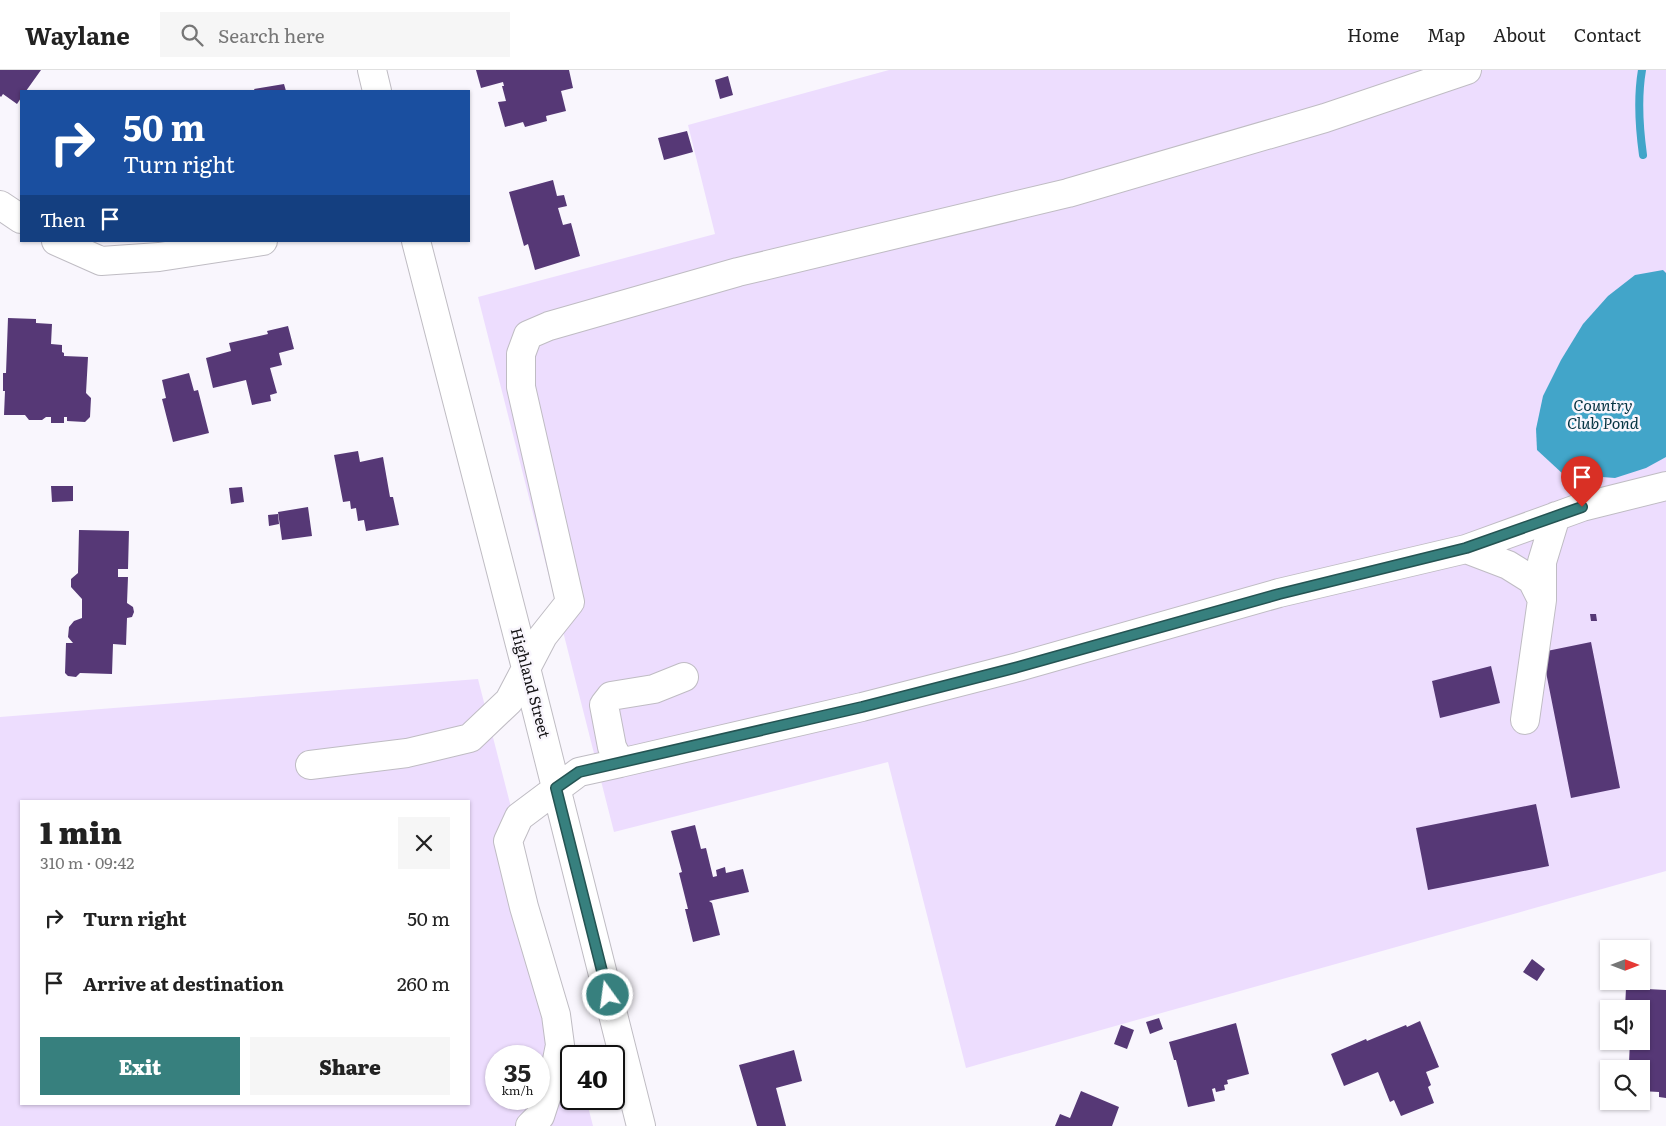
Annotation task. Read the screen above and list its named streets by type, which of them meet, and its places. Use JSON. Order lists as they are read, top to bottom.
{
  "streets": {
    "street": ["Highland Street"]
  },
  "water": ["Country Club Pond"],
  "north": "right",
  "page": {
    "header": "Waylane",
    "search": "Search here",
    "nav": [
      "Home",
      "Map",
      "About",
      "Contact"
    ],
    "turn": ["50 m", "Turn right"],
    "then": "Then",
    "heading": ["1 min", "310 m · 09:42"],
    "list": [
      {
        "name": "Turn right",
        "value": "50 m"
      },
      {
        "name": "Arrive at destination",
        "value": "260 m"
      }
    ],
    "buttons": ["Exit", "Share"],
    "speed": "35 km/h",
    "limit": "40"
  }
}
